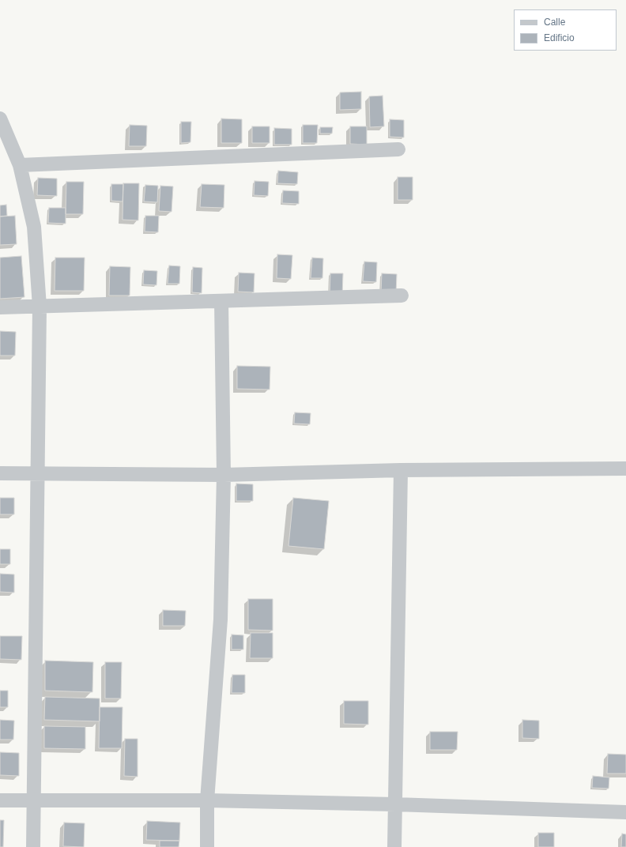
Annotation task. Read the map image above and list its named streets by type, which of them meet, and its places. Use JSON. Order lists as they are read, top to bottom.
{
  "legend": ["Calle", "Edificio"]
}
